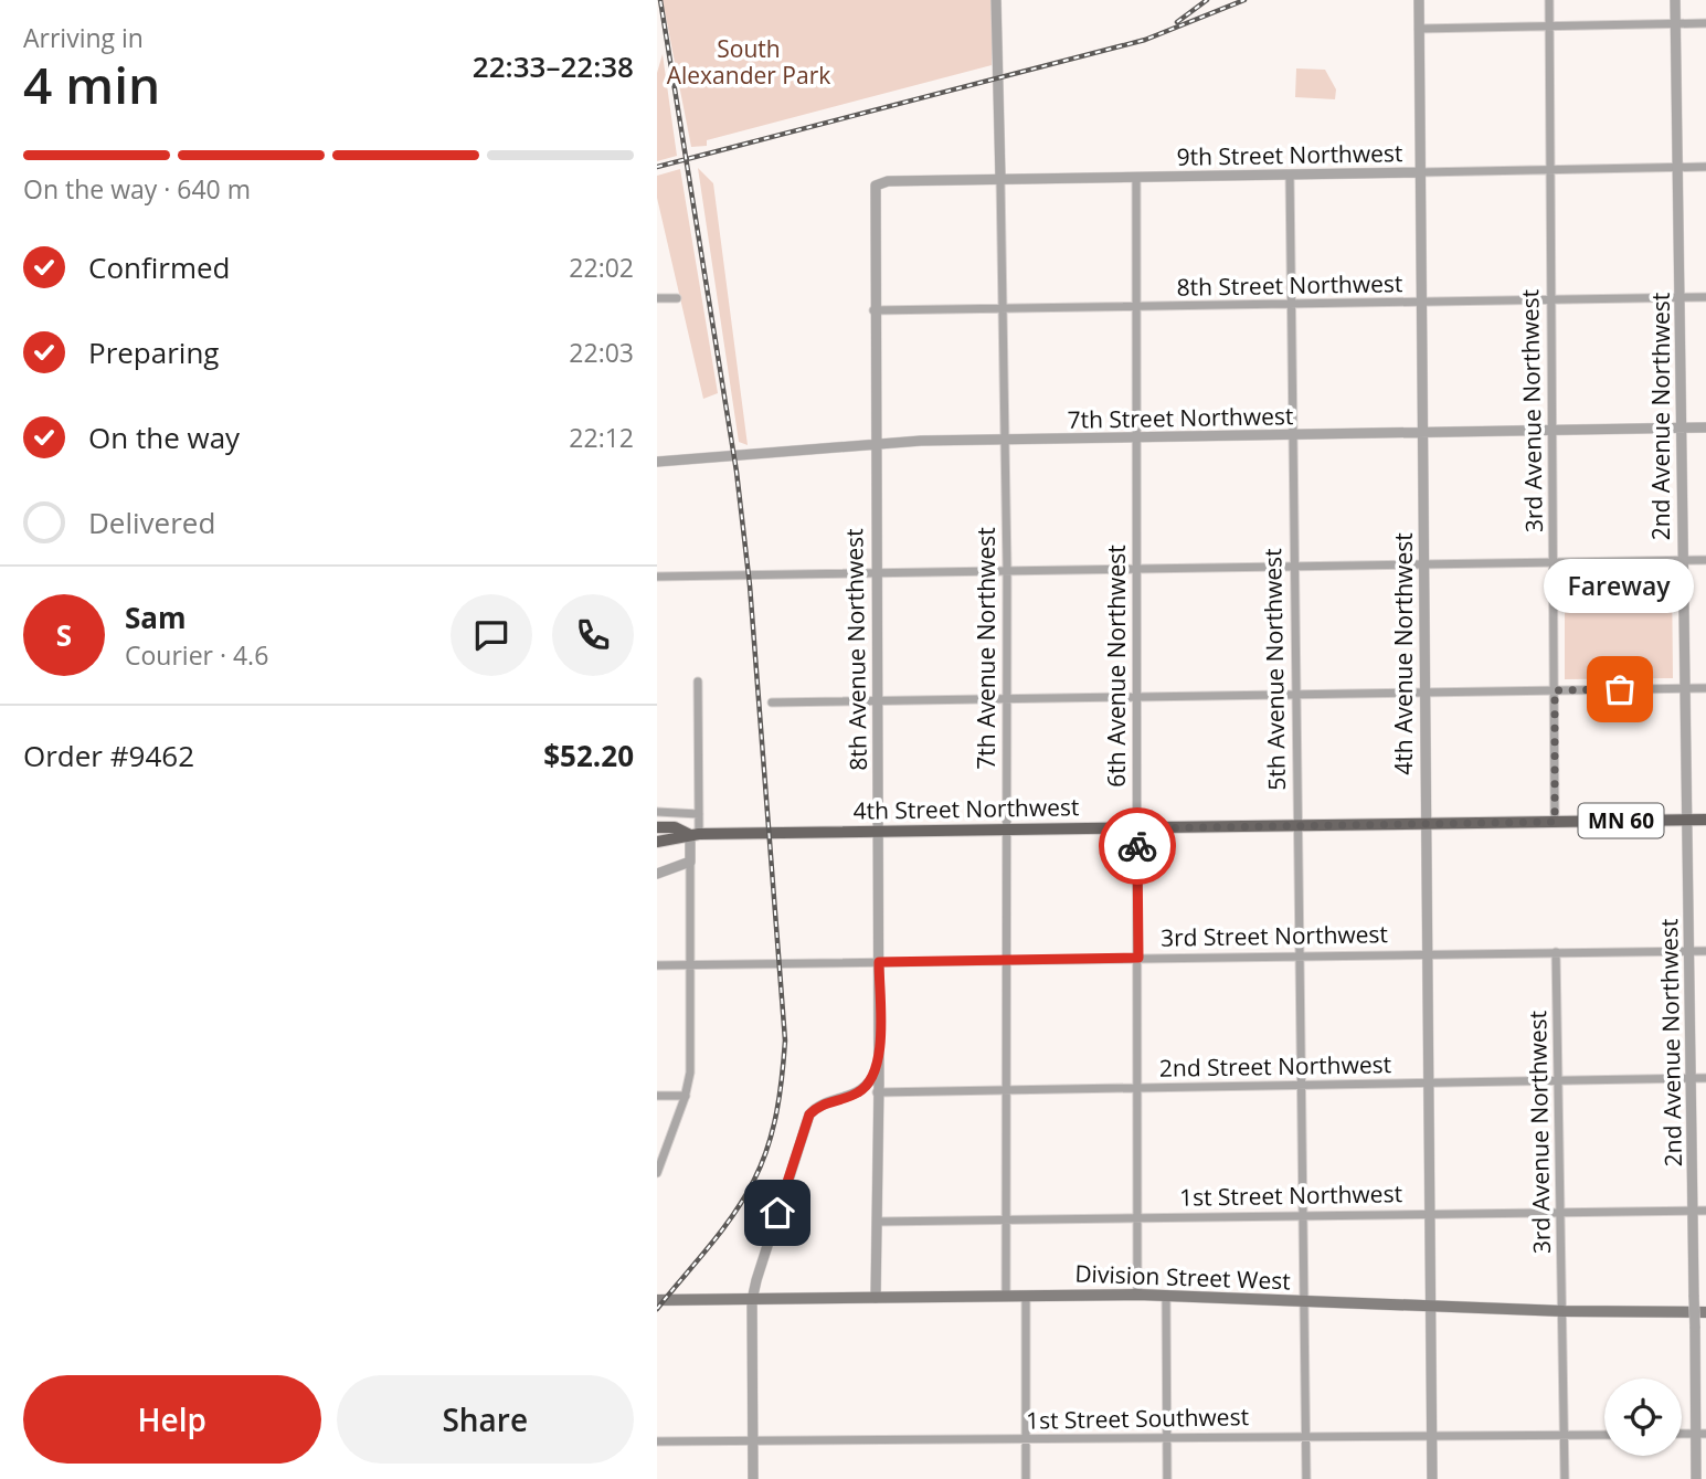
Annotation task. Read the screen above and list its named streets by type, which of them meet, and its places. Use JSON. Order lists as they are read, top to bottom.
{
  "streets": {
    "main road": ["4th Street Northwest", "MN 60", "Division Street West"],
    "street": [
      "9th Street Northwest",
      "8th Street Northwest",
      "3rd Avenue Northwest",
      "2nd Avenue Northwest",
      "7th Street Northwest",
      "7th Avenue Northwest",
      "8th Avenue Northwest",
      "4th Avenue Northwest",
      "6th Avenue Northwest",
      "5th Avenue Northwest",
      "3rd Street Northwest",
      "2nd Street Northwest",
      "1st Street Northwest",
      "1st Street Southwest"
    ]
  },
  "crossings": [
    ["9th Street Northwest", "3rd Avenue Northwest"],
    ["9th Street Northwest", "2nd Avenue Northwest"],
    ["9th Street Northwest", "7th Avenue Northwest"],
    ["9th Street Northwest", "8th Avenue Northwest"],
    ["9th Street Northwest", "4th Avenue Northwest"],
    ["9th Street Northwest", "6th Avenue Northwest"],
    ["9th Street Northwest", "5th Avenue Northwest"],
    ["8th Street Northwest", "3rd Avenue Northwest"],
    ["8th Street Northwest", "2nd Avenue Northwest"],
    ["8th Street Northwest", "7th Avenue Northwest"],
    ["8th Street Northwest", "8th Avenue Northwest"],
    ["8th Street Northwest", "4th Avenue Northwest"],
    ["8th Street Northwest", "6th Avenue Northwest"],
    ["8th Street Northwest", "5th Avenue Northwest"],
    ["3rd Avenue Northwest", "7th Street Northwest"],
    ["3rd Avenue Northwest", "4th Street Northwest"],
    ["3rd Avenue Northwest", "3rd Street Northwest"],
    ["3rd Avenue Northwest", "2nd Street Northwest"],
    ["3rd Avenue Northwest", "1st Street Northwest"],
    ["3rd Avenue Northwest", "Division Street West"],
    ["3rd Avenue Northwest", "1st Street Southwest"],
    ["2nd Avenue Northwest", "7th Street Northwest"],
    ["2nd Avenue Northwest", "4th Street Northwest"],
    ["2nd Avenue Northwest", "3rd Street Northwest"],
    ["2nd Avenue Northwest", "2nd Street Northwest"],
    ["2nd Avenue Northwest", "1st Street Northwest"],
    ["7th Street Northwest", "7th Avenue Northwest"],
    ["7th Street Northwest", "8th Avenue Northwest"],
    ["7th Street Northwest", "4th Avenue Northwest"],
    ["7th Street Northwest", "6th Avenue Northwest"],
    ["7th Street Northwest", "5th Avenue Northwest"],
    ["7th Avenue Northwest", "4th Street Northwest"],
    ["7th Avenue Northwest", "3rd Street Northwest"],
    ["7th Avenue Northwest", "2nd Street Northwest"],
    ["7th Avenue Northwest", "1st Street Northwest"],
    ["7th Avenue Northwest", "Division Street West"],
    ["8th Avenue Northwest", "4th Street Northwest"],
    ["8th Avenue Northwest", "3rd Street Northwest"],
    ["8th Avenue Northwest", "2nd Street Northwest"],
    ["8th Avenue Northwest", "1st Street Northwest"],
    ["8th Avenue Northwest", "Division Street West"],
    ["4th Avenue Northwest", "4th Street Northwest"],
    ["4th Avenue Northwest", "3rd Street Northwest"],
    ["4th Avenue Northwest", "2nd Street Northwest"],
    ["4th Avenue Northwest", "1st Street Northwest"],
    ["4th Avenue Northwest", "Division Street West"],
    ["4th Avenue Northwest", "1st Street Southwest"],
    ["6th Avenue Northwest", "4th Street Northwest"],
    ["6th Avenue Northwest", "3rd Street Northwest"],
    ["6th Avenue Northwest", "2nd Street Northwest"],
    ["6th Avenue Northwest", "1st Street Northwest"],
    ["6th Avenue Northwest", "Division Street West"],
    ["5th Avenue Northwest", "4th Street Northwest"],
    ["5th Avenue Northwest", "3rd Street Northwest"],
    ["5th Avenue Northwest", "2nd Street Northwest"],
    ["5th Avenue Northwest", "1st Street Northwest"],
    ["5th Avenue Northwest", "Division Street West"],
    ["5th Avenue Northwest", "1st Street Southwest"],
    ["4th Street Northwest", "MN 60"]
  ],
  "parks": ["South Alexander Park"],
  "places": ["Fareway"],
  "page": {
    "heading": ["4 min", "Arriving in", "22:33–22:38"],
    "panel": [
      "Sam",
      "Courier · 4.6",
      "Order #9462",
      "$52.20"
    ],
    "bar": "On the way · 640 m",
    "list": [
      ["Confirmed", "22:02"],
      ["Preparing", "22:03"],
      ["On the way", "22:12"],
      "Delivered"
    ],
    "bubble": "Fareway",
    "round": "S",
    "buttons": ["Help", "Share"]
  }
}
